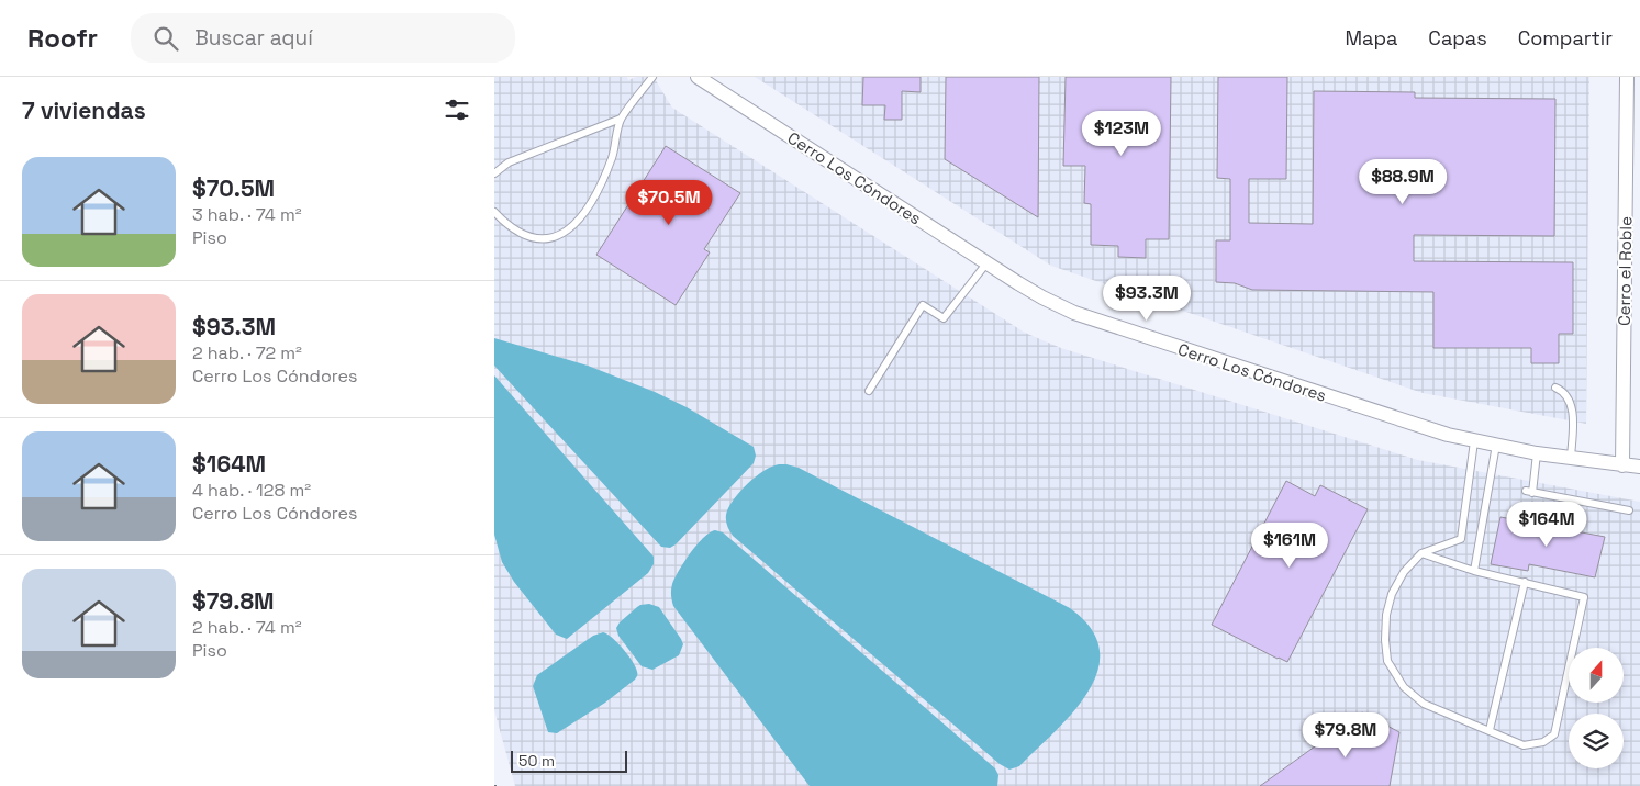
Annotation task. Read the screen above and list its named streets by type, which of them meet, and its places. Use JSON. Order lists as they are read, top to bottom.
{
  "streets": {
    "street": ["Cerro Los Cóndores", "Cerro el Roble"]
  },
  "crossings": [
    ["Cerro Los Cóndores", "Cerro el Roble"]
  ],
  "scale_bar": "50 m",
  "north": "top",
  "page": {
    "header": "Roofr",
    "search": "Buscar aquí",
    "nav": ["Mapa", "Capas", "Compartir"],
    "heading": "7 viviendas",
    "price": [
      "$123M",
      "$88.9M",
      "$70.5M",
      "$93.3M",
      "$164M",
      "$161M",
      "$79.8M"
    ],
    "list": [
      {
        "name": "$70.5M",
        "note": "3 hab. · 74 m² · Piso"
      },
      {
        "name": "$93.3M",
        "note": "2 hab. · 72 m² · Cerro Los Cóndores"
      },
      {
        "name": "$164M",
        "note": "4 hab. · 128 m² · Cerro Los Cóndores"
      },
      {
        "name": "$79.8M",
        "note": "2 hab. · 74 m² · Piso"
      }
    ],
    "scale": "50 m"
  }
}
